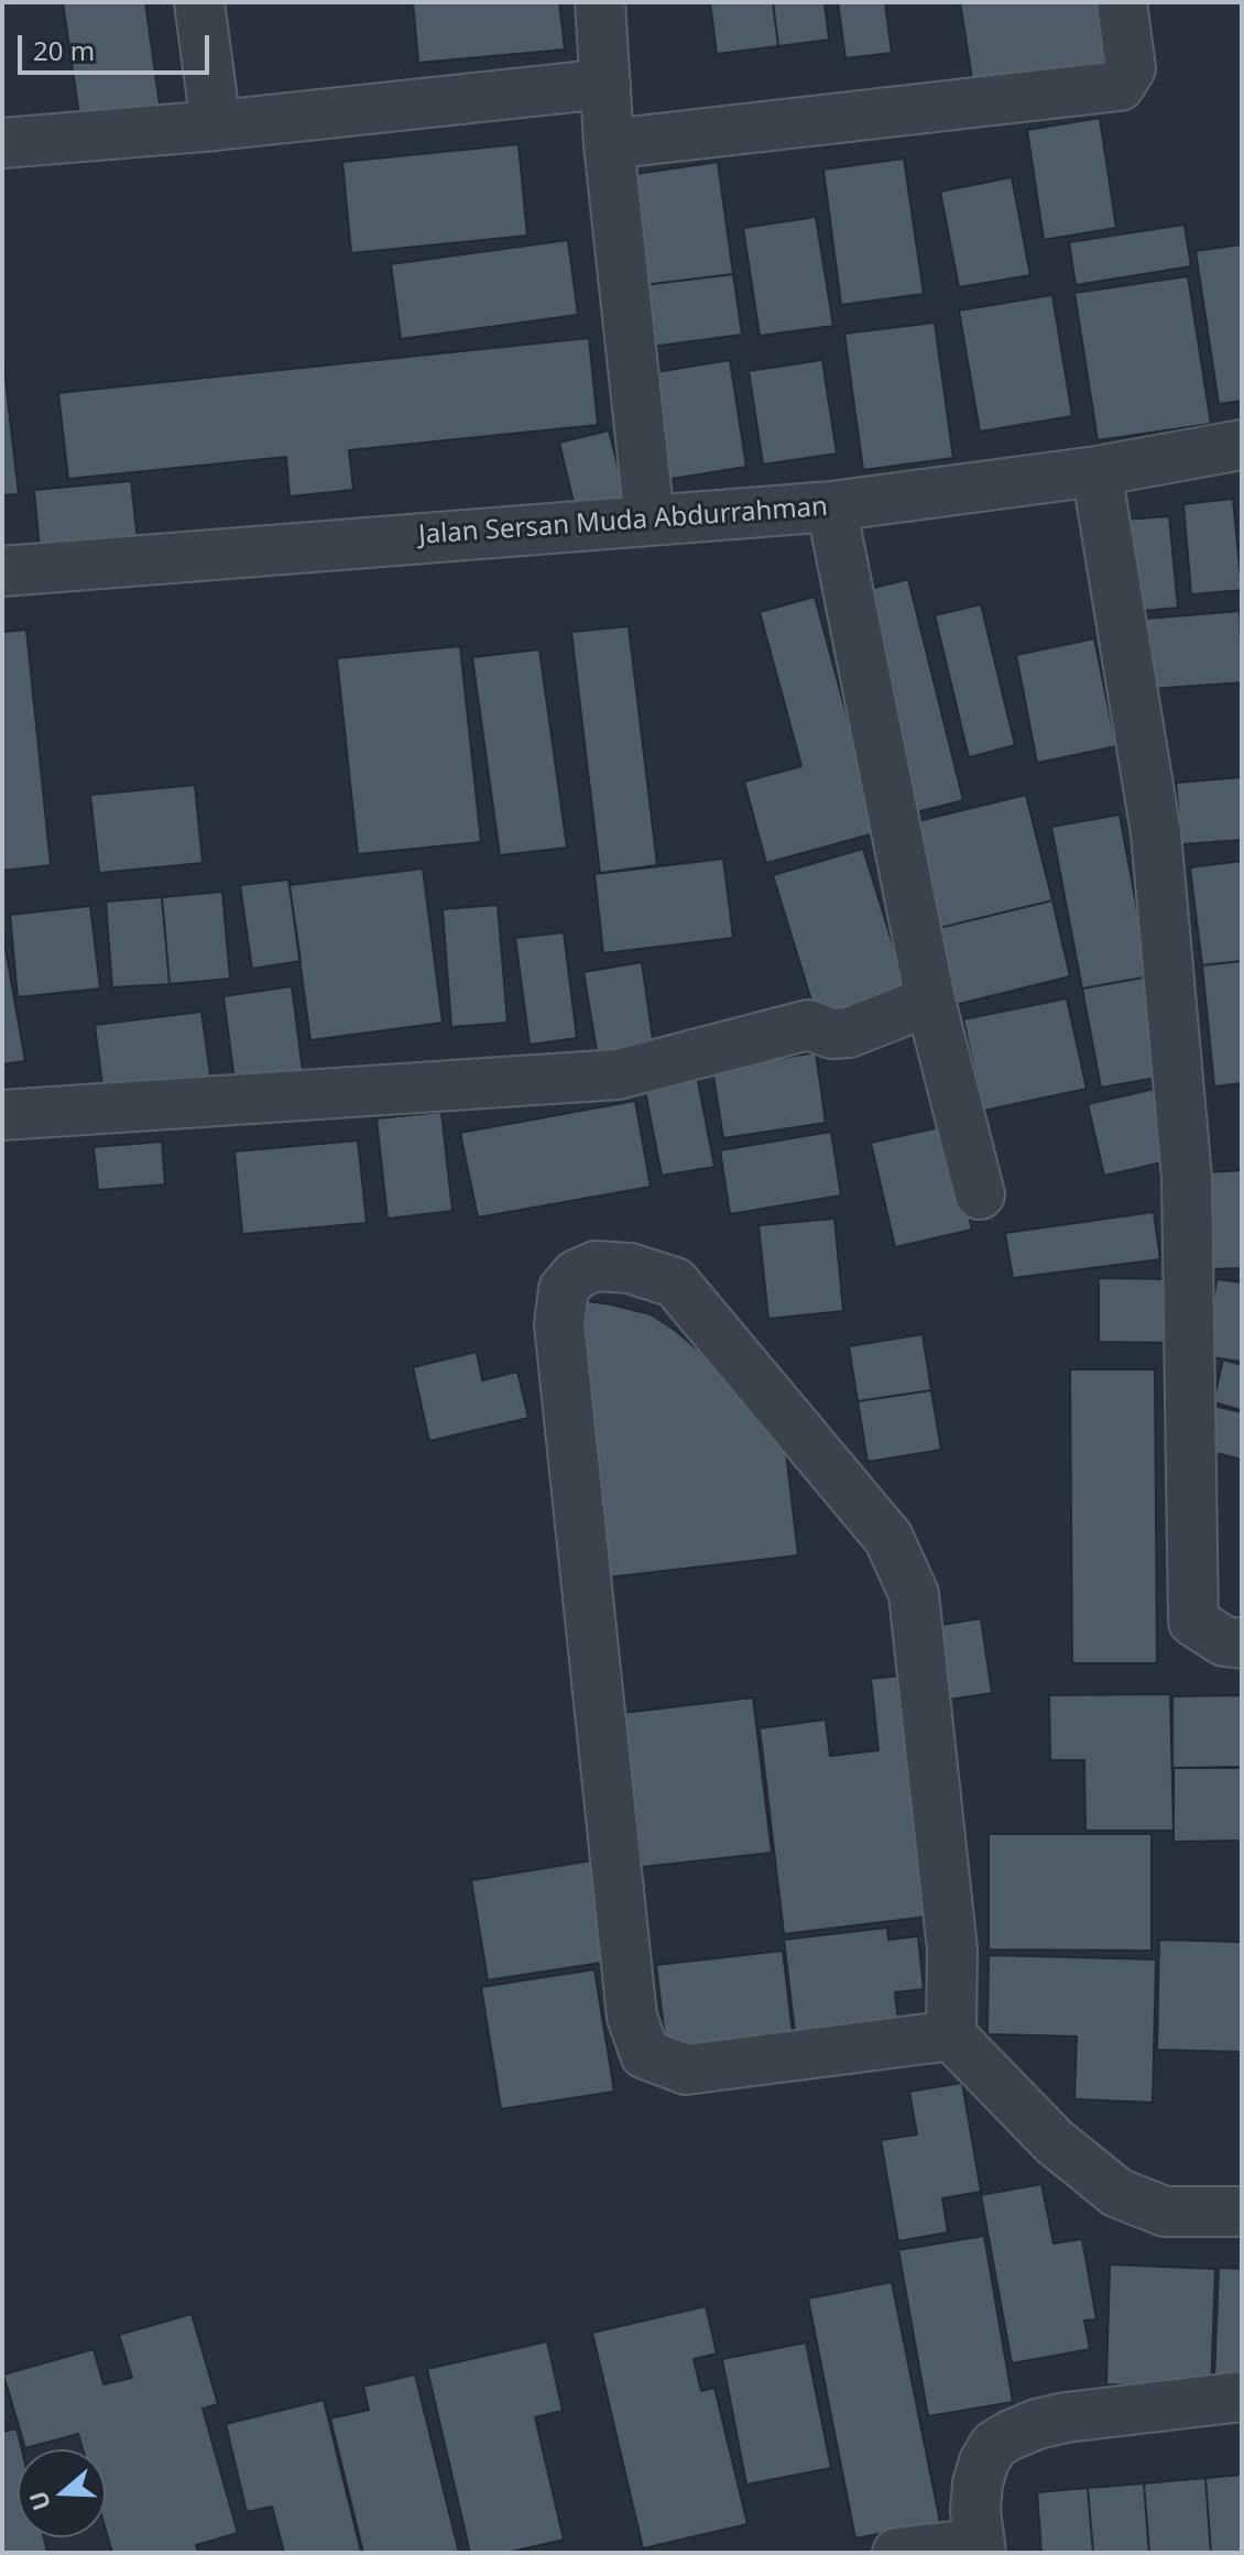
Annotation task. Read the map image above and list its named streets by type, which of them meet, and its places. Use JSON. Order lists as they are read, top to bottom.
{
  "streets": {
    "street": ["Jalan Sersan Muda Abdurrahman"]
  },
  "scale_bar": "20 m",
  "north": "left"
}
